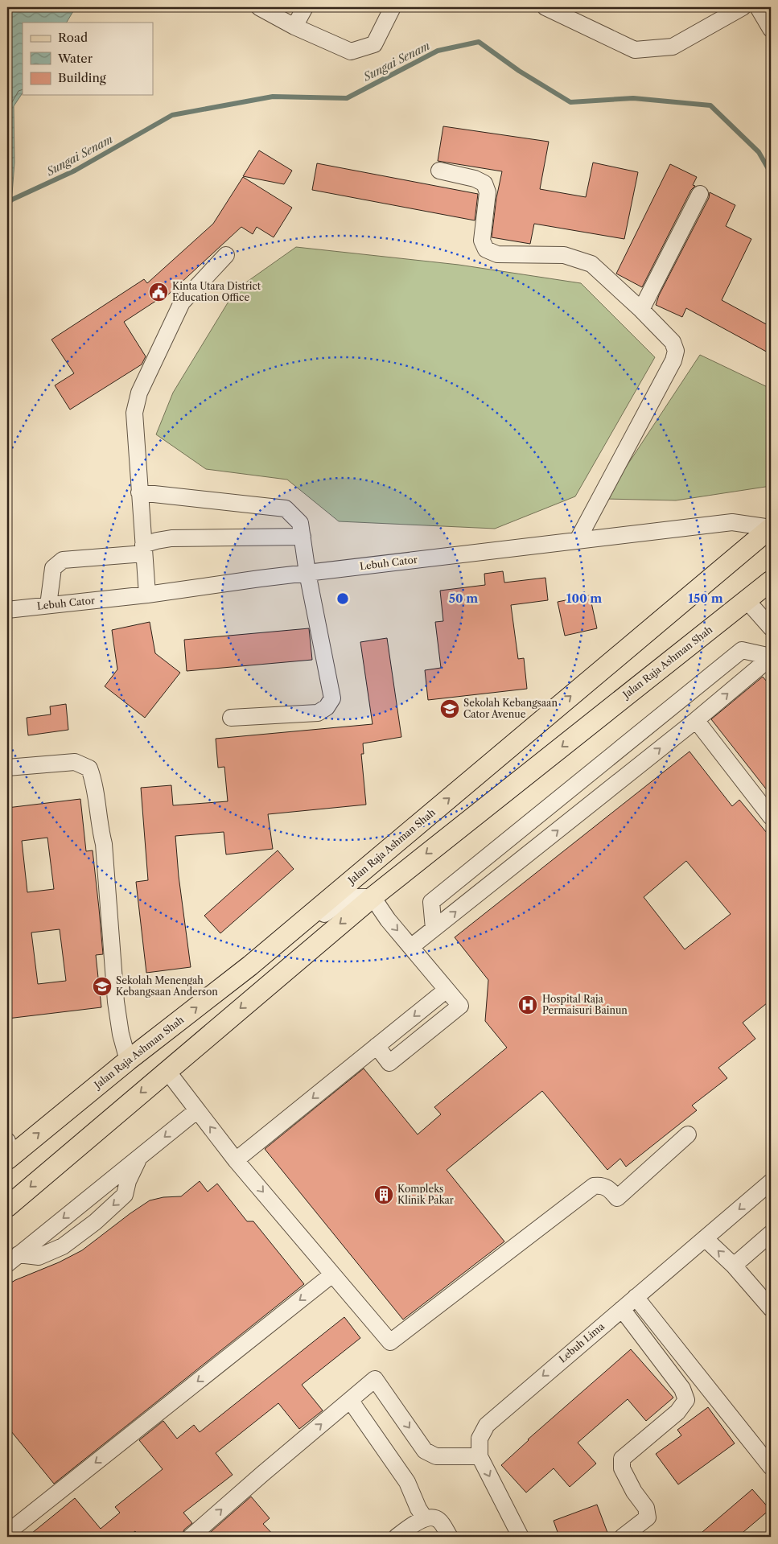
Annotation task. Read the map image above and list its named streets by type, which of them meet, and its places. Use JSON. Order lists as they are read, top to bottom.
{
  "streets": {
    "main road": ["Jalan Raja Ashman Shah"],
    "street": ["Lebuh Cator", "Lebuh Lima"]
  },
  "crossings": [
    ["Lebuh Cator", "Jalan Raja Ashman Shah"]
  ],
  "one_way": ["Lebuh Lima"],
  "water": ["Sungai Senam"],
  "places": {
    "public building": ["Kinta Utara District Education Office"],
    "school or university": ["Sekolah Kebangsaan Cator Avenue", "Sekolah Menengah Kebangsaan Anderson"],
    "hospital": ["Hospital Raja Permaisuri Bainun"],
    "building": ["Kompleks Klinik Pakar"]
  },
  "legend": ["Road", "Water", "Building"],
  "rings": ["50 m", "100 m", "150 m"]
}
